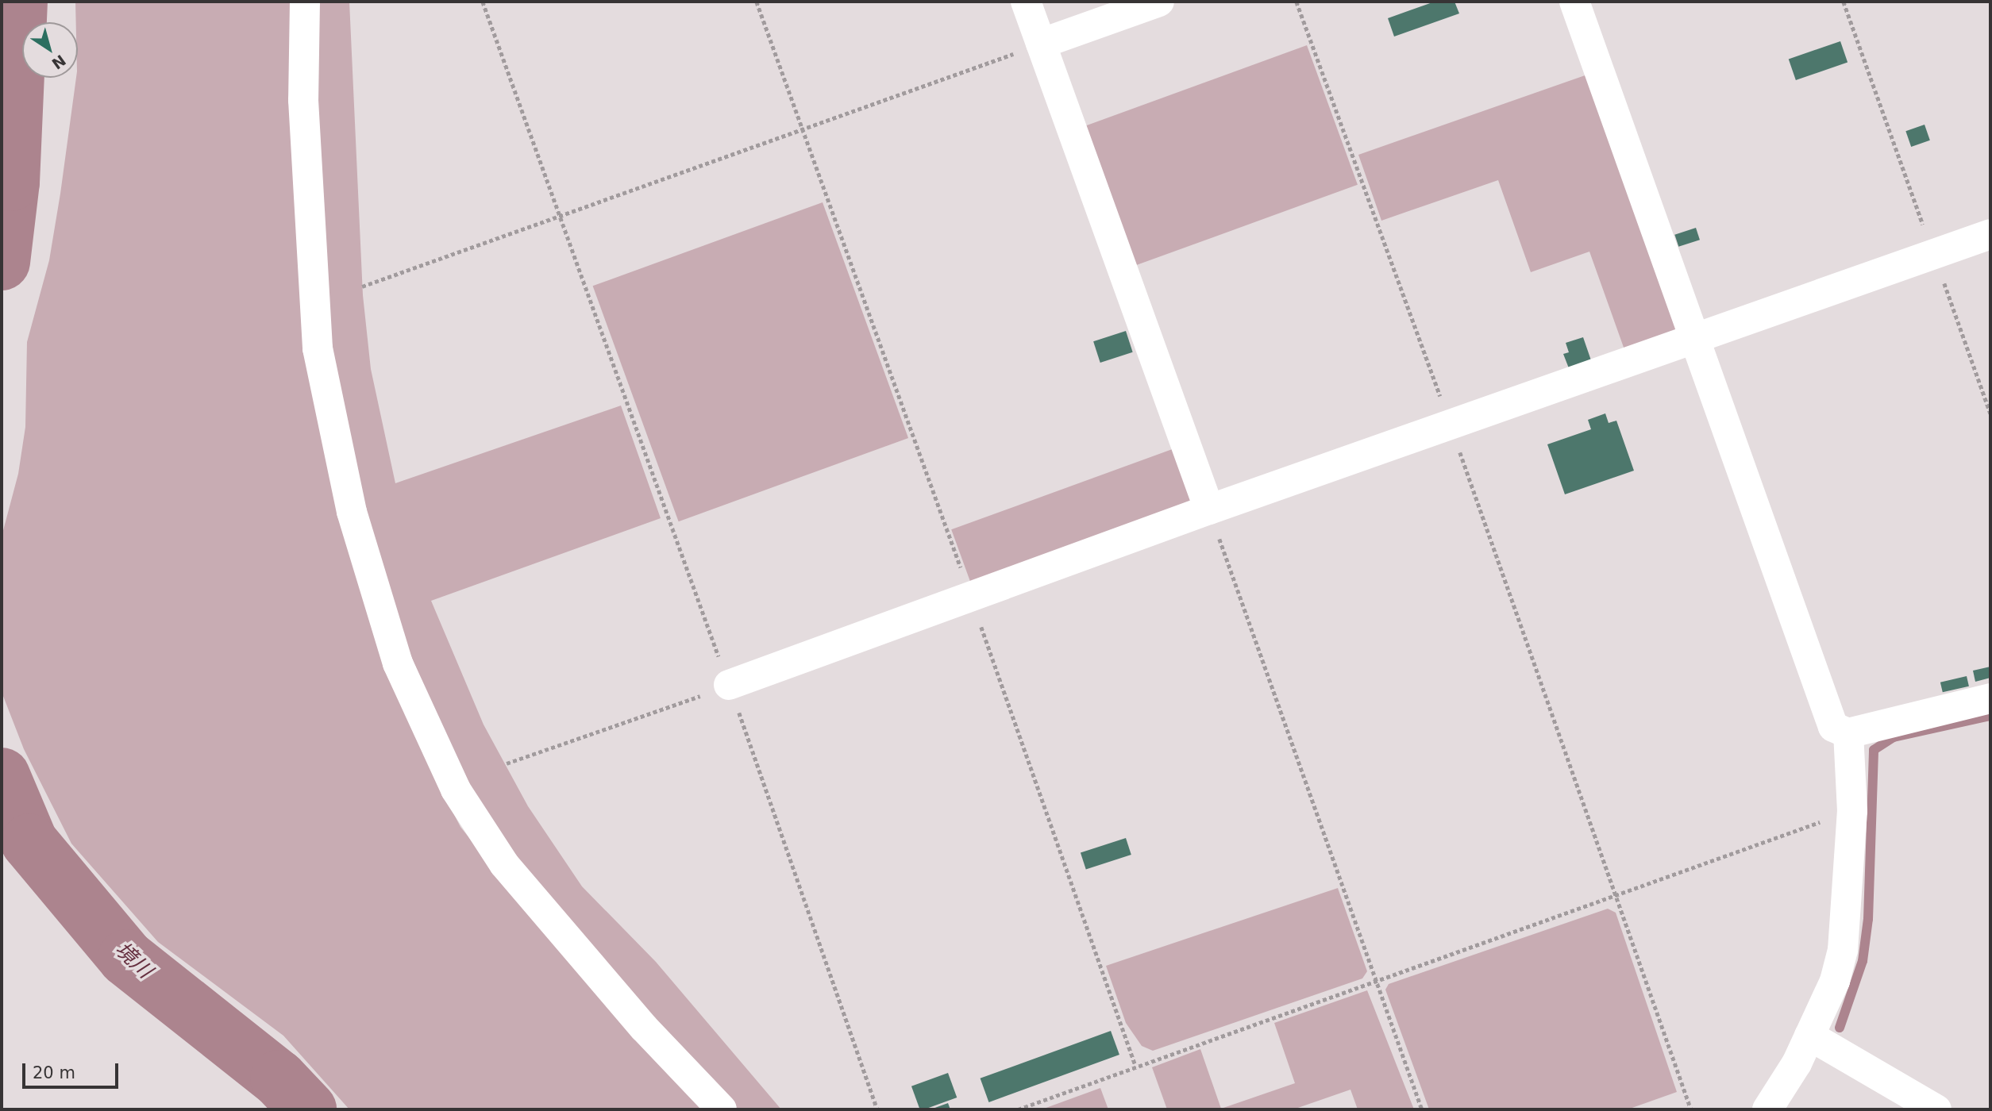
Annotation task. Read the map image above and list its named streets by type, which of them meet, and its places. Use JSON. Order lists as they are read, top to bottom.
{
  "water": ["境川"],
  "scale_bar": "20 m",
  "north": "bottom right"
}
